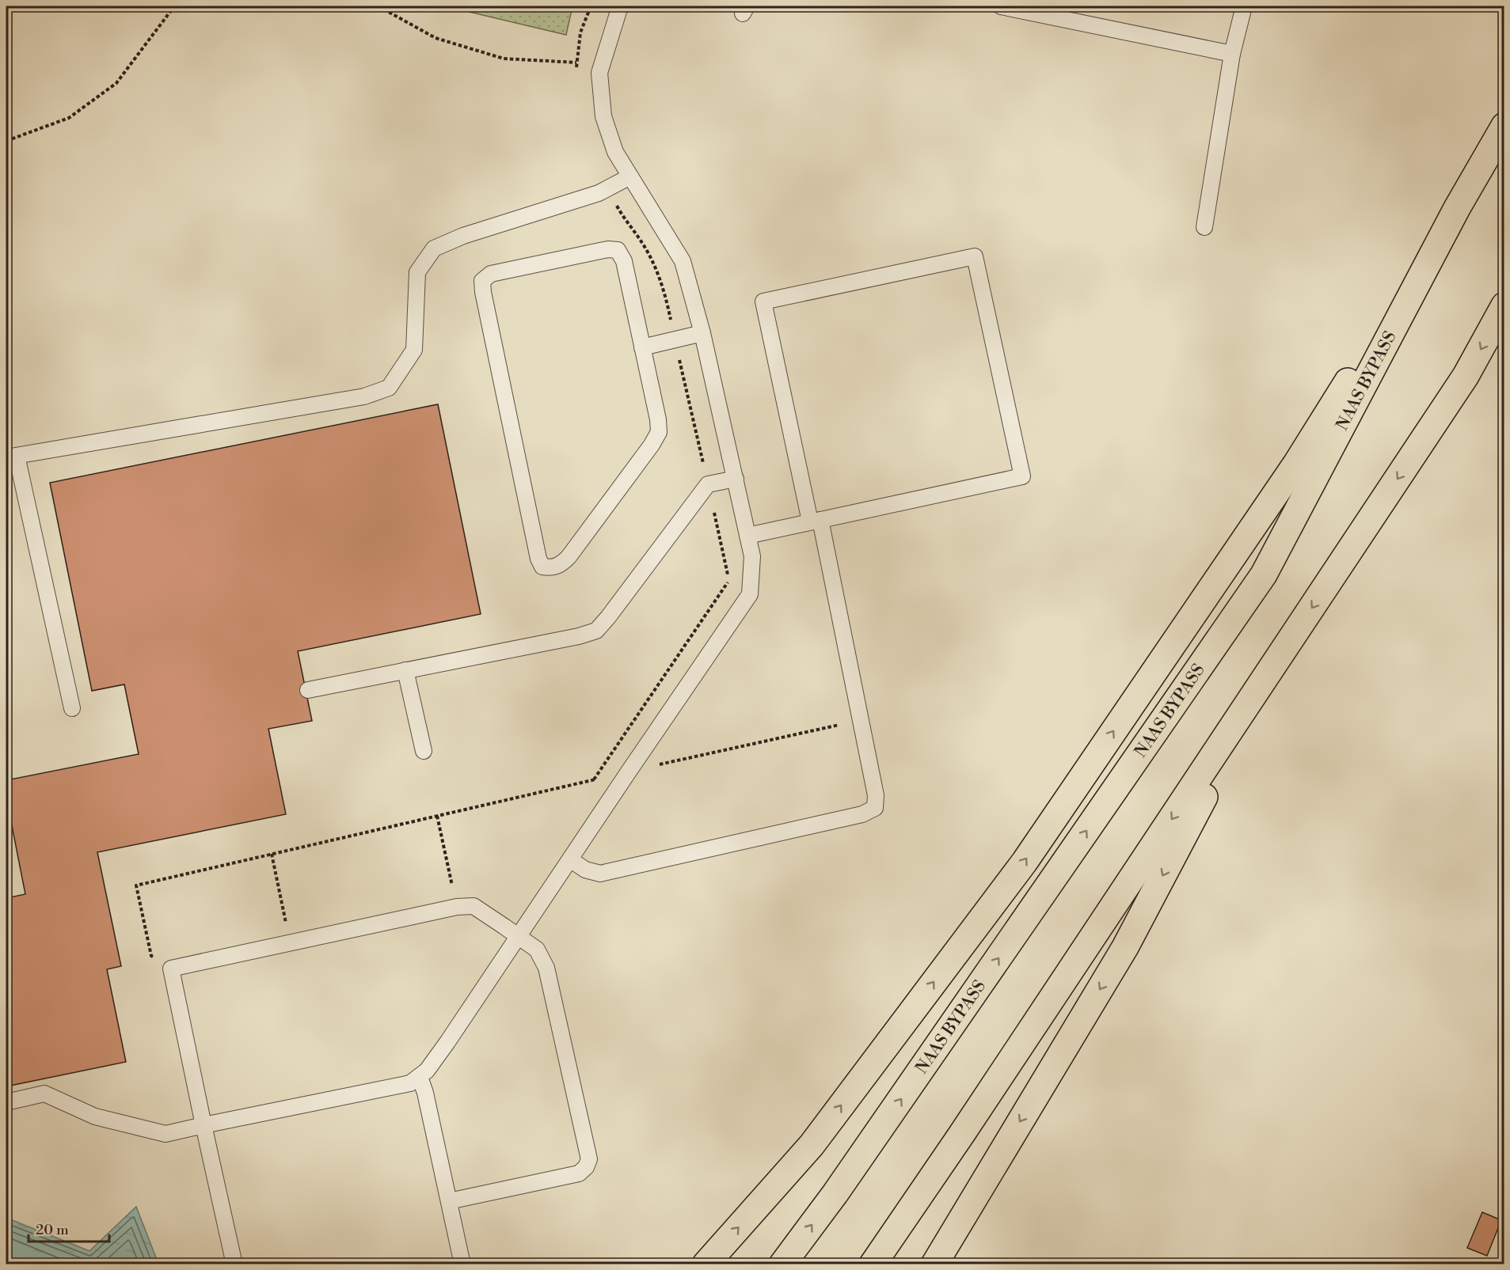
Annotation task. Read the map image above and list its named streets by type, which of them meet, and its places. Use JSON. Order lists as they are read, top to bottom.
{
  "streets": {
    "highway": ["NAAS BYPASS"]
  },
  "scale_bar": "20 m"
}
